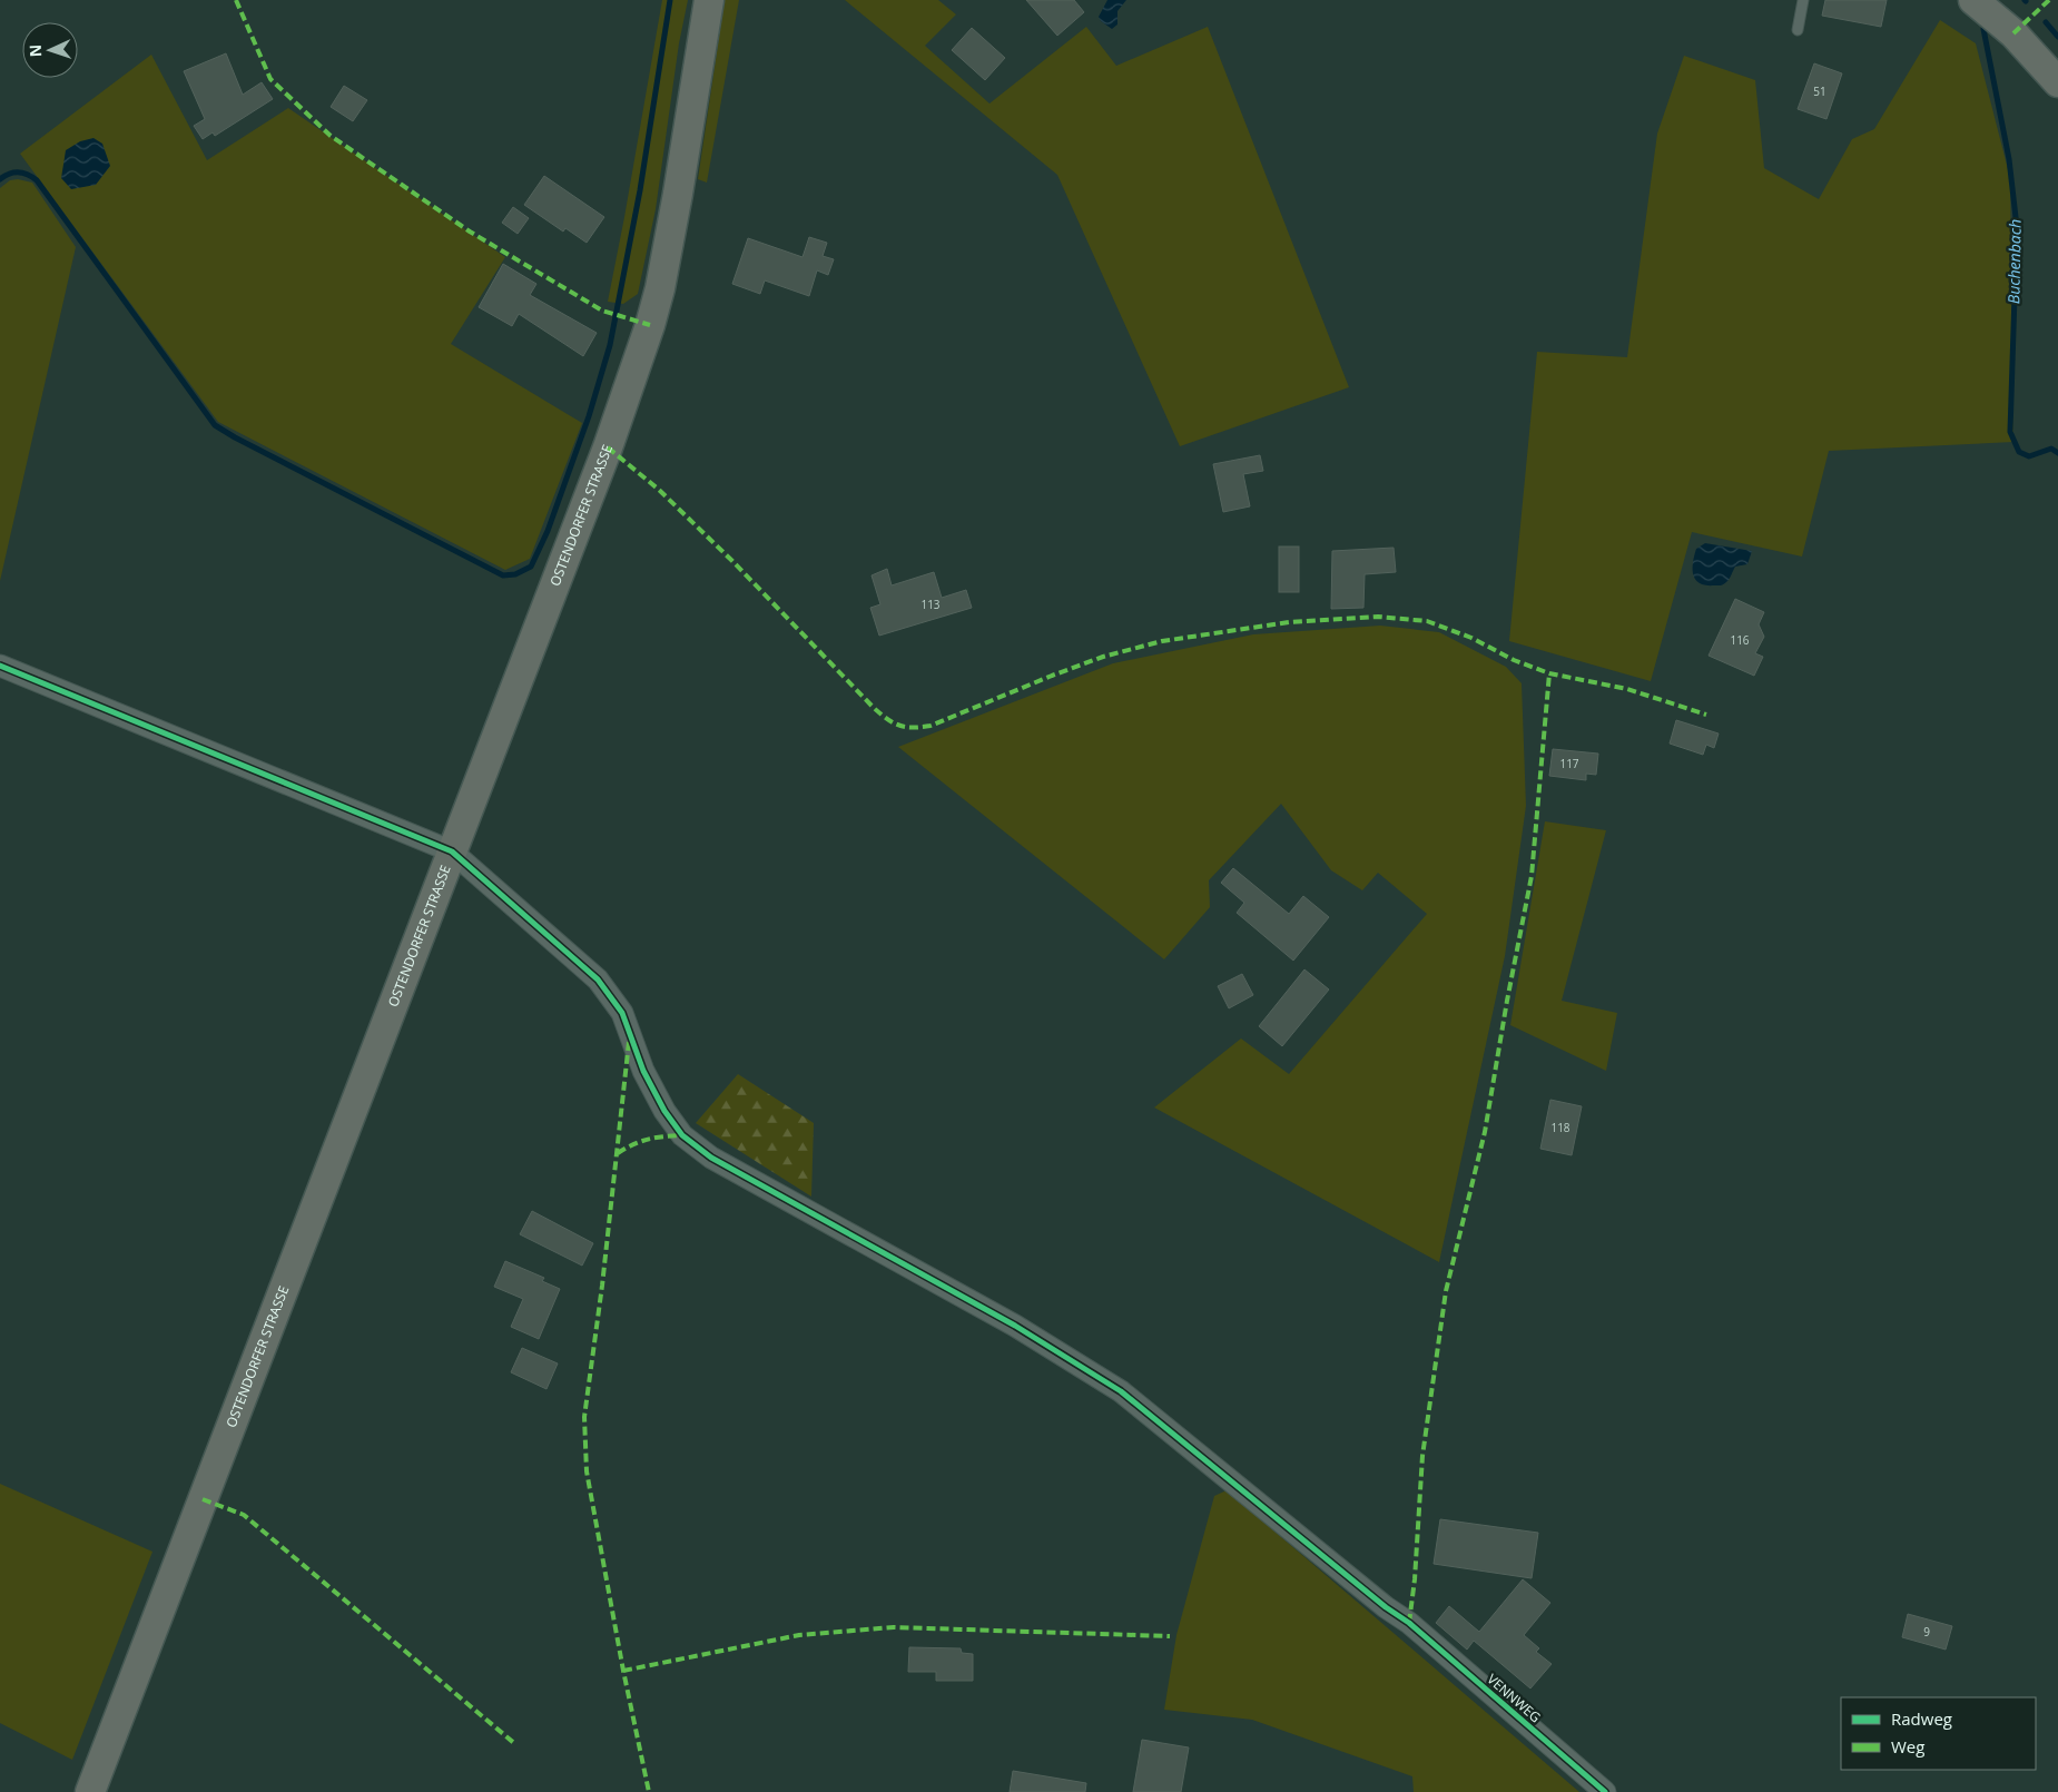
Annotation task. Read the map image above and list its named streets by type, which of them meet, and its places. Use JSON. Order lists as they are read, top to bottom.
{
  "streets": {
    "main road": ["OSTENDORFER STRASSE"],
    "street": ["VENNWEG"]
  },
  "crossings": [
    ["OSTENDORFER STRASSE", "VENNWEG"]
  ],
  "water": ["Buchenbach"],
  "house_numbers": [
    "51",
    "113",
    "116",
    "117",
    "118",
    "9"
  ],
  "legend": ["Radweg", "Weg"],
  "north": "left"
}
